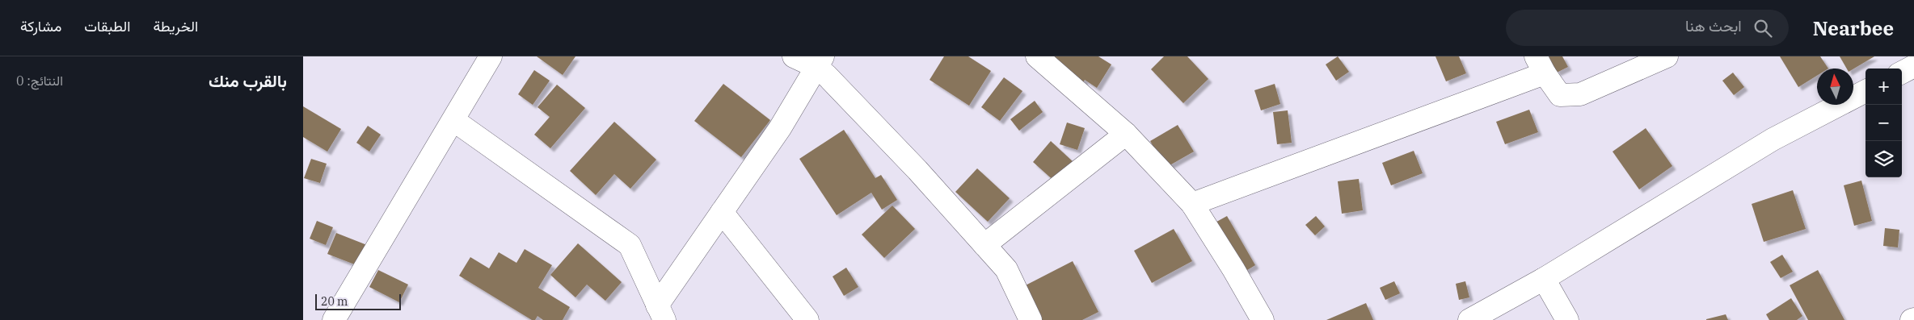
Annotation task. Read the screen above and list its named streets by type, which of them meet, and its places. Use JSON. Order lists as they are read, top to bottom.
{
  "scale_bar": "20 m",
  "north": "top",
  "page": {
    "header": "Nearbee",
    "search": "ابحث هنا",
    "nav": ["الخريطة", "الطبقات", "مشاركة"],
    "heading": ["بالقرب منك", "النتائج: 0"],
    "map_buttons": ["+", "−"],
    "scale": "20 m"
  }
}
